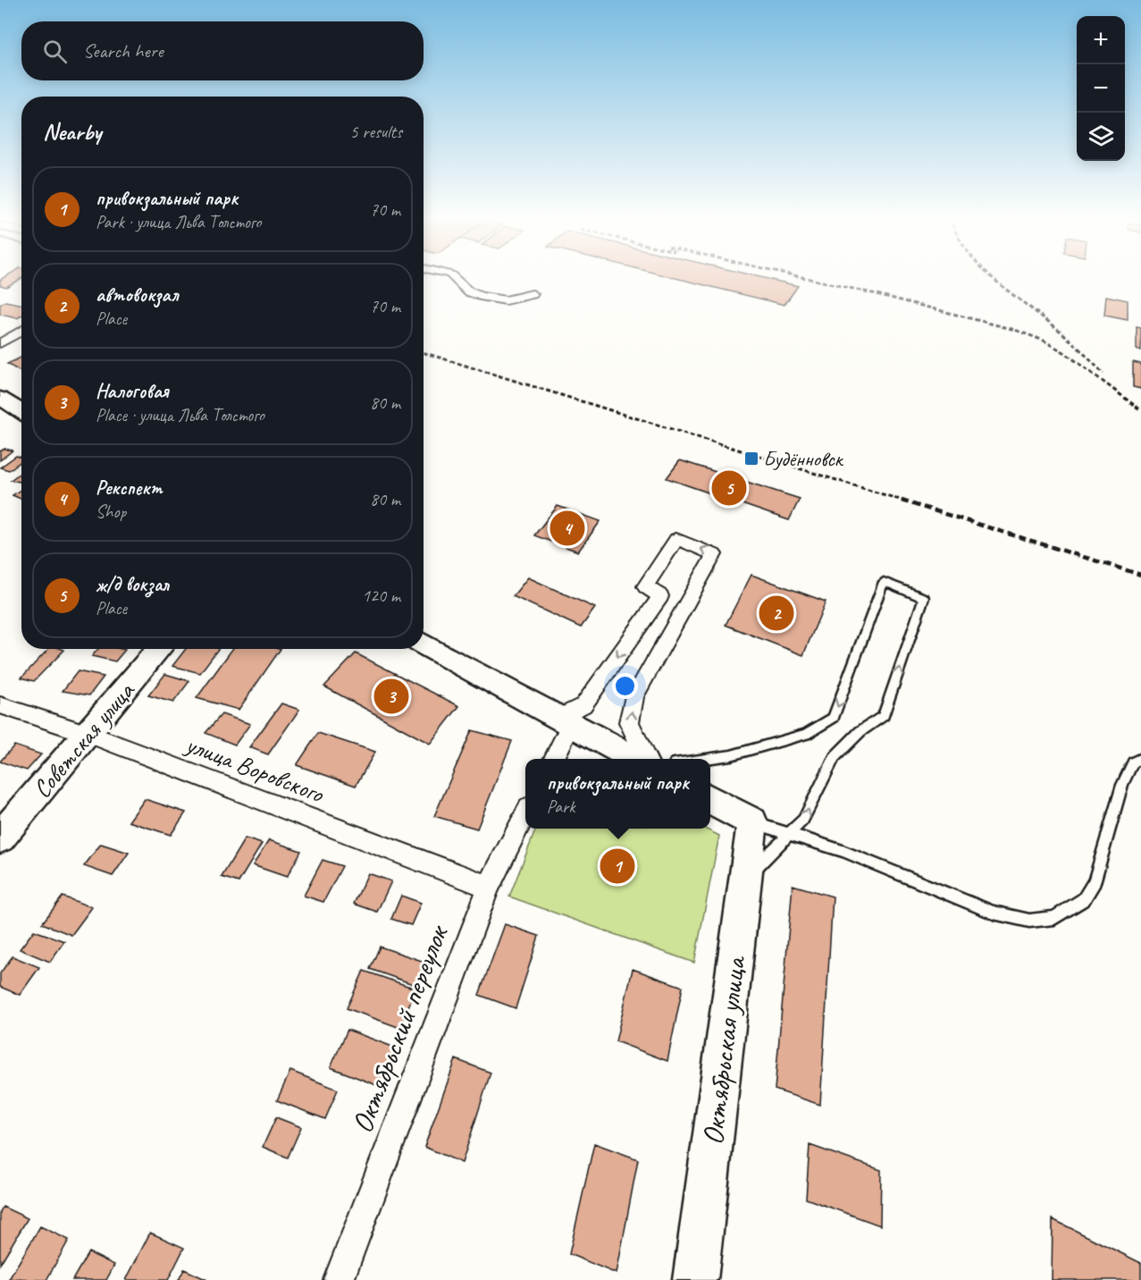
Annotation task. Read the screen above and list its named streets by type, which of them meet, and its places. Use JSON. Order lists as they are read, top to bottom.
{
  "streets": {
    "main road": ["Советская улица", "Октябрьская улица"],
    "street": ["улица Воровского", "Октябрьский переулок"]
  },
  "crossings": [
    ["Советская улица", "улица Воровского"],
    ["улица Воровского", "Октябрьский переулок"]
  ],
  "places": {
    "transit": ["Будённовск"]
  },
  "page": {
    "map_buttons": ["+", "−"],
    "search": "Search here",
    "heading": ["Nearby", "5 results"],
    "list": [
      {
        "mark": "1",
        "name": "привокзальный парк",
        "note": "Park · улица Льва Толстого",
        "value": "70 m"
      },
      {
        "mark": "2",
        "name": "автовокзал",
        "note": "Place",
        "value": "70 m"
      },
      {
        "mark": "3",
        "name": "Налоговая",
        "note": "Place · улица Льва Толстого",
        "value": "80 m"
      },
      {
        "mark": "4",
        "name": "Рекспект",
        "note": "Shop",
        "value": "80 m"
      },
      {
        "mark": "5",
        "name": "ж/д вокзал",
        "note": "Place",
        "value": "120 m"
      }
    ],
    "pins": [
      "5",
      "4",
      "2",
      "3",
      "1"
    ],
    "popup": ["привокзальный парк", "Park"]
  }
}
